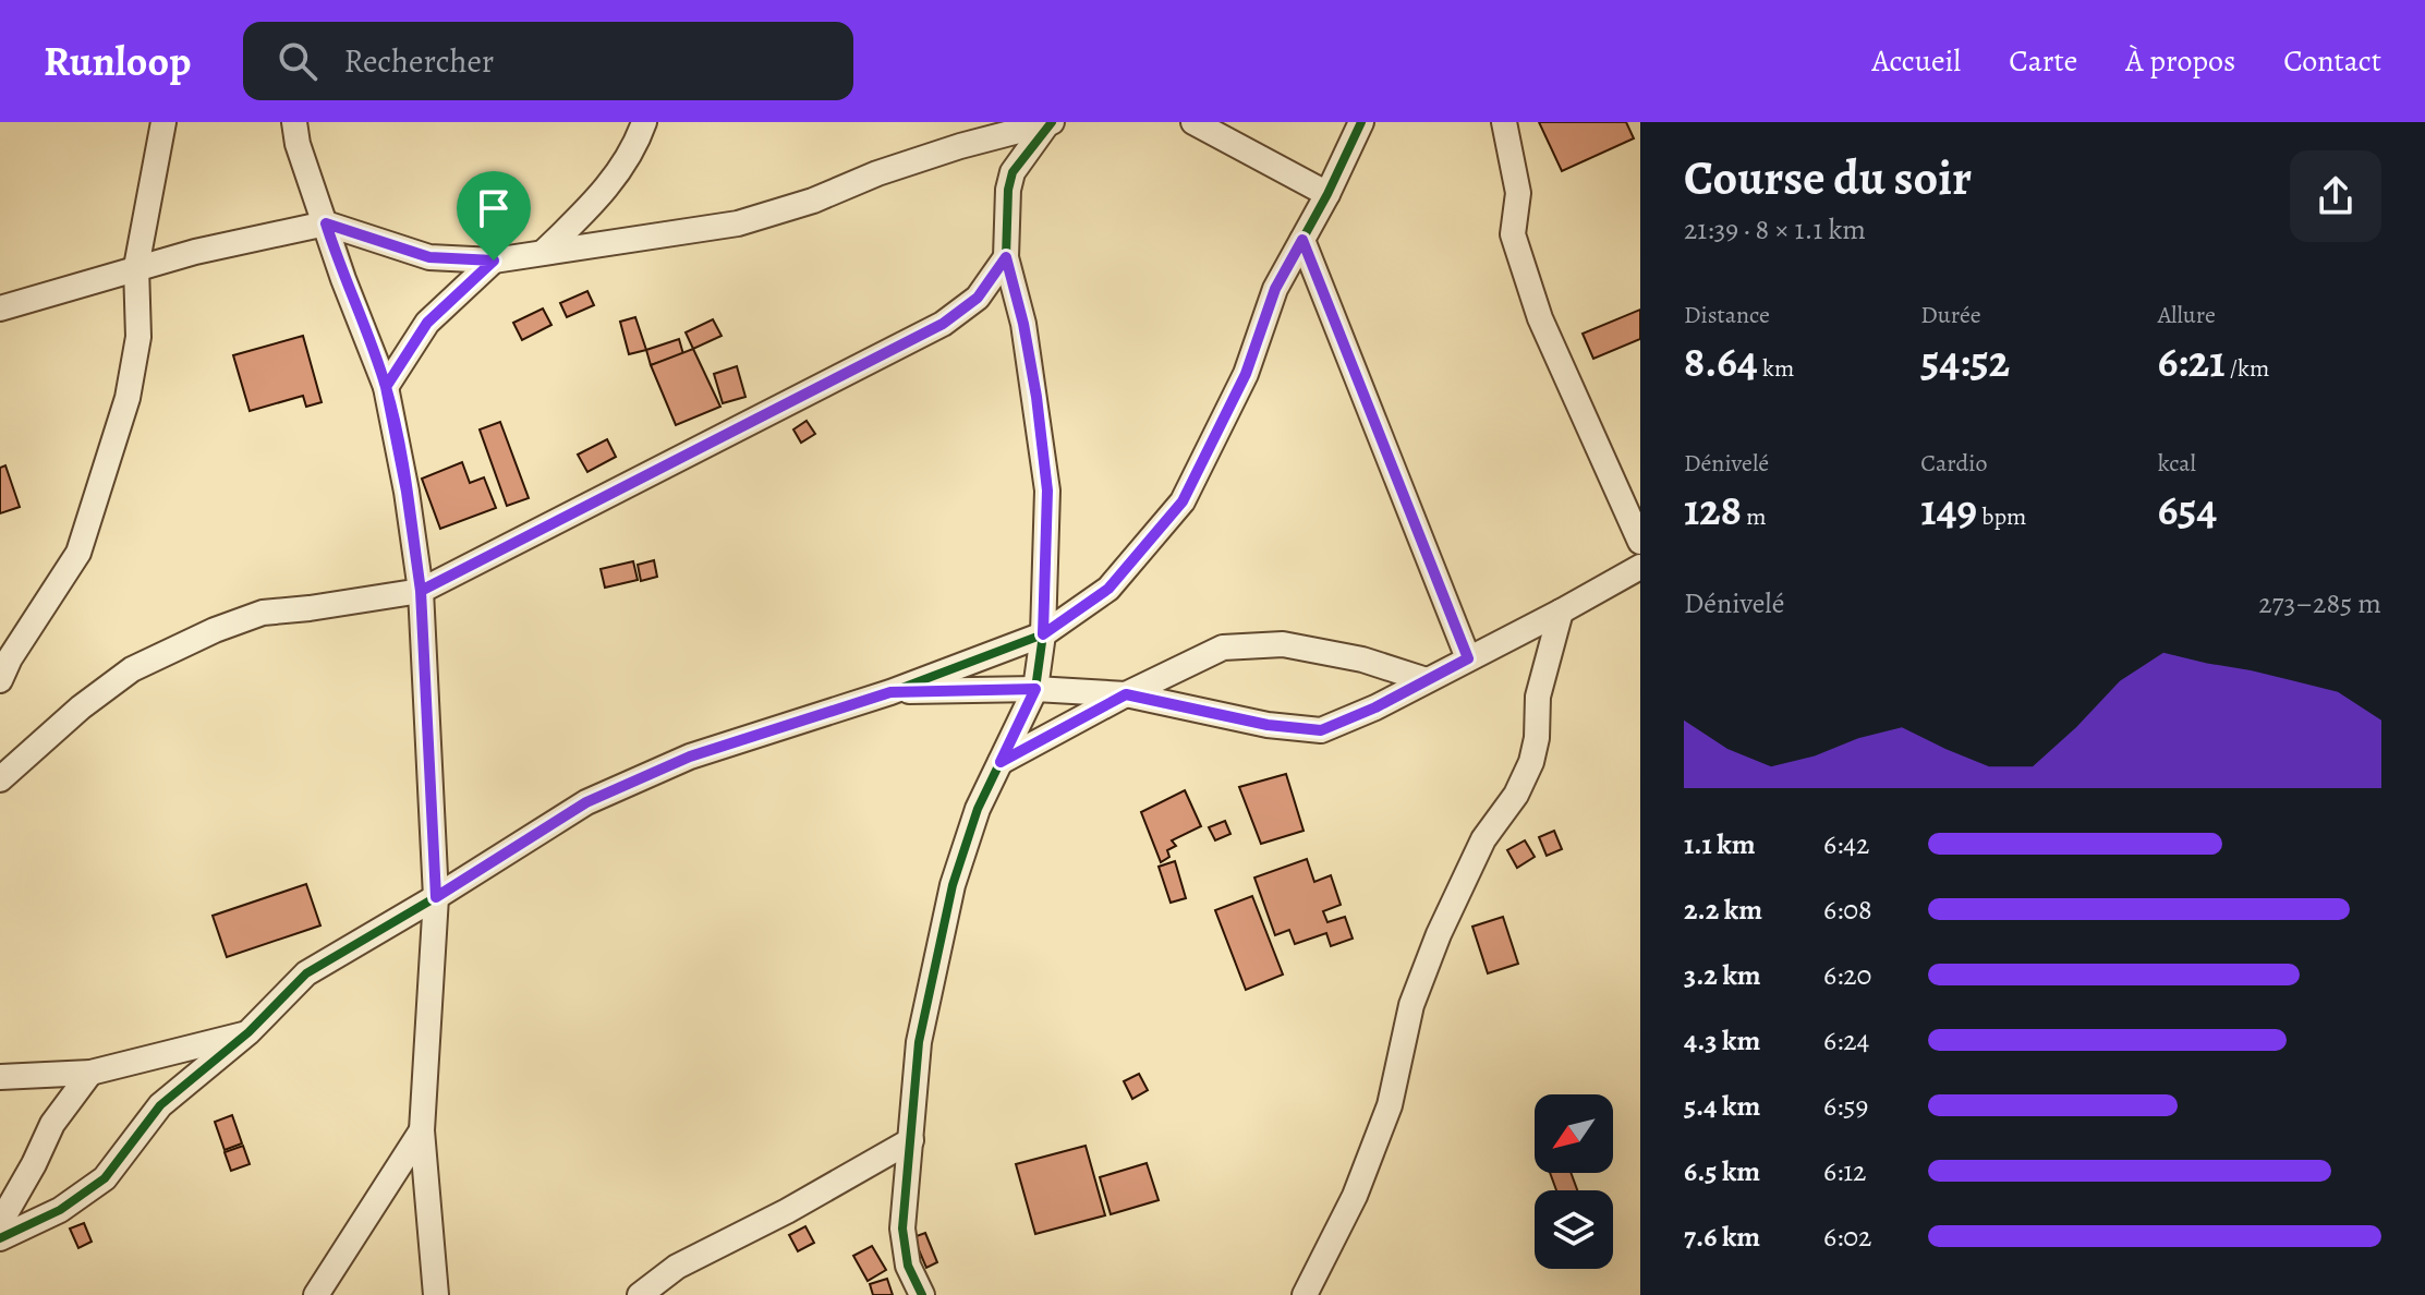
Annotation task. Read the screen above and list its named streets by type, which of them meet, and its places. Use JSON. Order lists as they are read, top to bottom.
{
  "north": "bottom left",
  "page": {
    "header": "Runloop",
    "search": "Rechercher",
    "nav": [
      "Accueil",
      "Carte",
      "À propos",
      "Contact"
    ],
    "heading": ["Course du soir", "21:39 · 8 × 1.1 km"],
    "stats": [
      ["Distance", "8.64 km"],
      ["Durée", "54:52"],
      ["Allure", "6:21 /km"],
      ["Dénivelé", "128 m"],
      ["Cardio", "149 bpm"],
      ["kcal", "654"]
    ],
    "chart": ["Dénivelé", "273–285 m"],
    "list": [
      {
        "name": "1.1 km",
        "note": "6:42"
      },
      {
        "name": "2.2 km",
        "note": "6:08"
      },
      {
        "name": "3.2 km",
        "note": "6:20"
      },
      {
        "name": "4.3 km",
        "note": "6:24"
      },
      {
        "name": "5.4 km",
        "note": "6:59"
      },
      {
        "name": "6.5 km",
        "note": "6:12"
      },
      {
        "name": "7.6 km",
        "note": "6:02"
      }
    ]
  }
}
